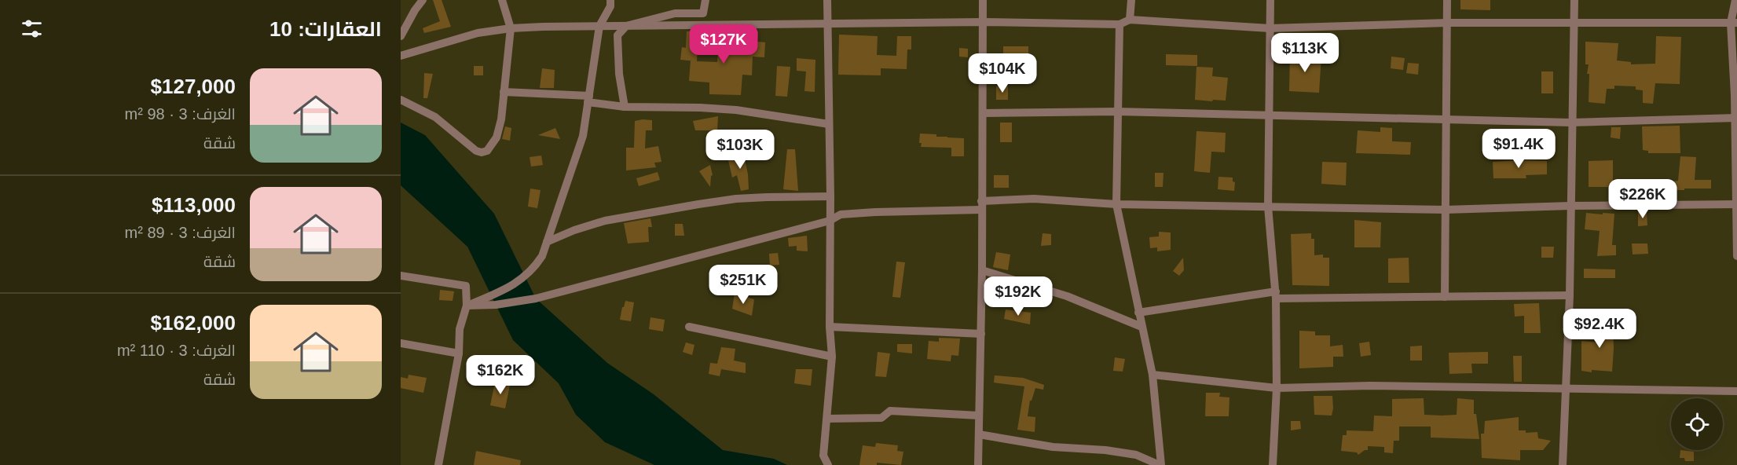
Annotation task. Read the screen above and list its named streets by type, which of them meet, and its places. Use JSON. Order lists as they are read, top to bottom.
{
  "page": {
    "heading": "العقارات: 10",
    "price": [
      "$127K",
      "$113K",
      "$104K",
      "$91.4K",
      "$103K",
      "$226K",
      "$251K",
      "$192K",
      "$92.4K",
      "$162K"
    ],
    "list": [
      {
        "name": "$127,000",
        "note": "الغرف: 3 · 98 m² · شقة"
      },
      {
        "name": "$113,000",
        "note": "الغرف: 3 · 89 m² · شقة"
      },
      {
        "name": "$162,000",
        "note": "الغرف: 3 · 110 m² · شقة"
      }
    ]
  }
}
